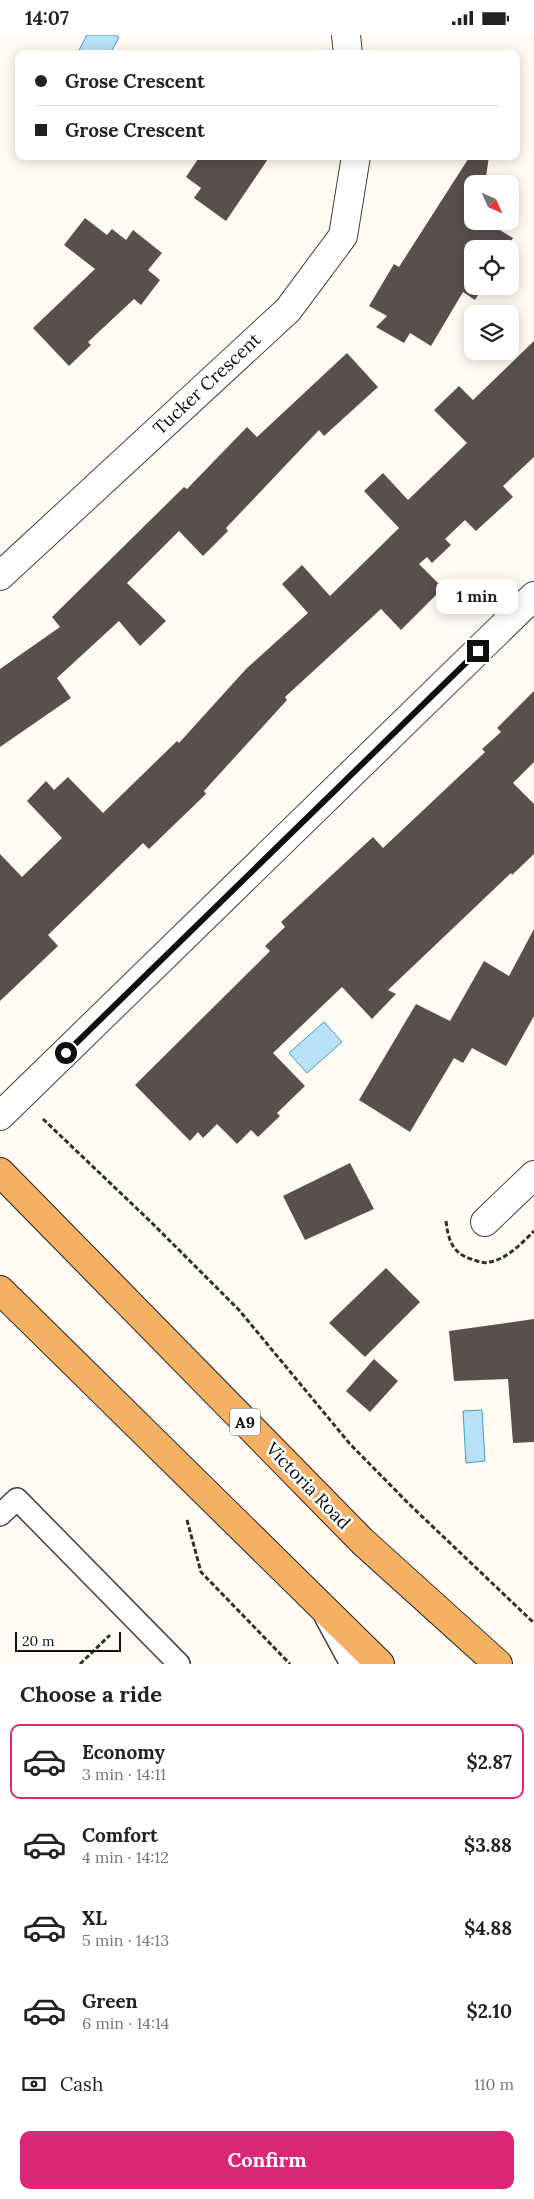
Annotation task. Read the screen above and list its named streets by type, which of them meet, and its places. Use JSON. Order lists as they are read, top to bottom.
{
  "streets": {
    "highway": ["A9", "Victoria Road"],
    "street": ["Tucker Crescent"]
  },
  "scale_bar": "20 m",
  "north": "bottom right",
  "page": {
    "status": "14:07",
    "banner": ["Grose Crescent", "Grose Crescent"],
    "bubble": "1 min",
    "scale": "20 m",
    "heading": "Choose a ride",
    "list": [
      {
        "name": "Economy",
        "note": "3 min · 14:11",
        "value": "$2.87"
      },
      {
        "name": "Comfort",
        "note": "4 min · 14:12",
        "value": "$3.88"
      },
      {
        "name": "XL",
        "note": "5 min · 14:13",
        "value": "$4.88"
      },
      {
        "name": "Green",
        "note": "6 min · 14:14",
        "value": "$2.10"
      }
    ],
    "pay": ["Cash", "110 m"],
    "buttons": "Confirm"
  }
}
